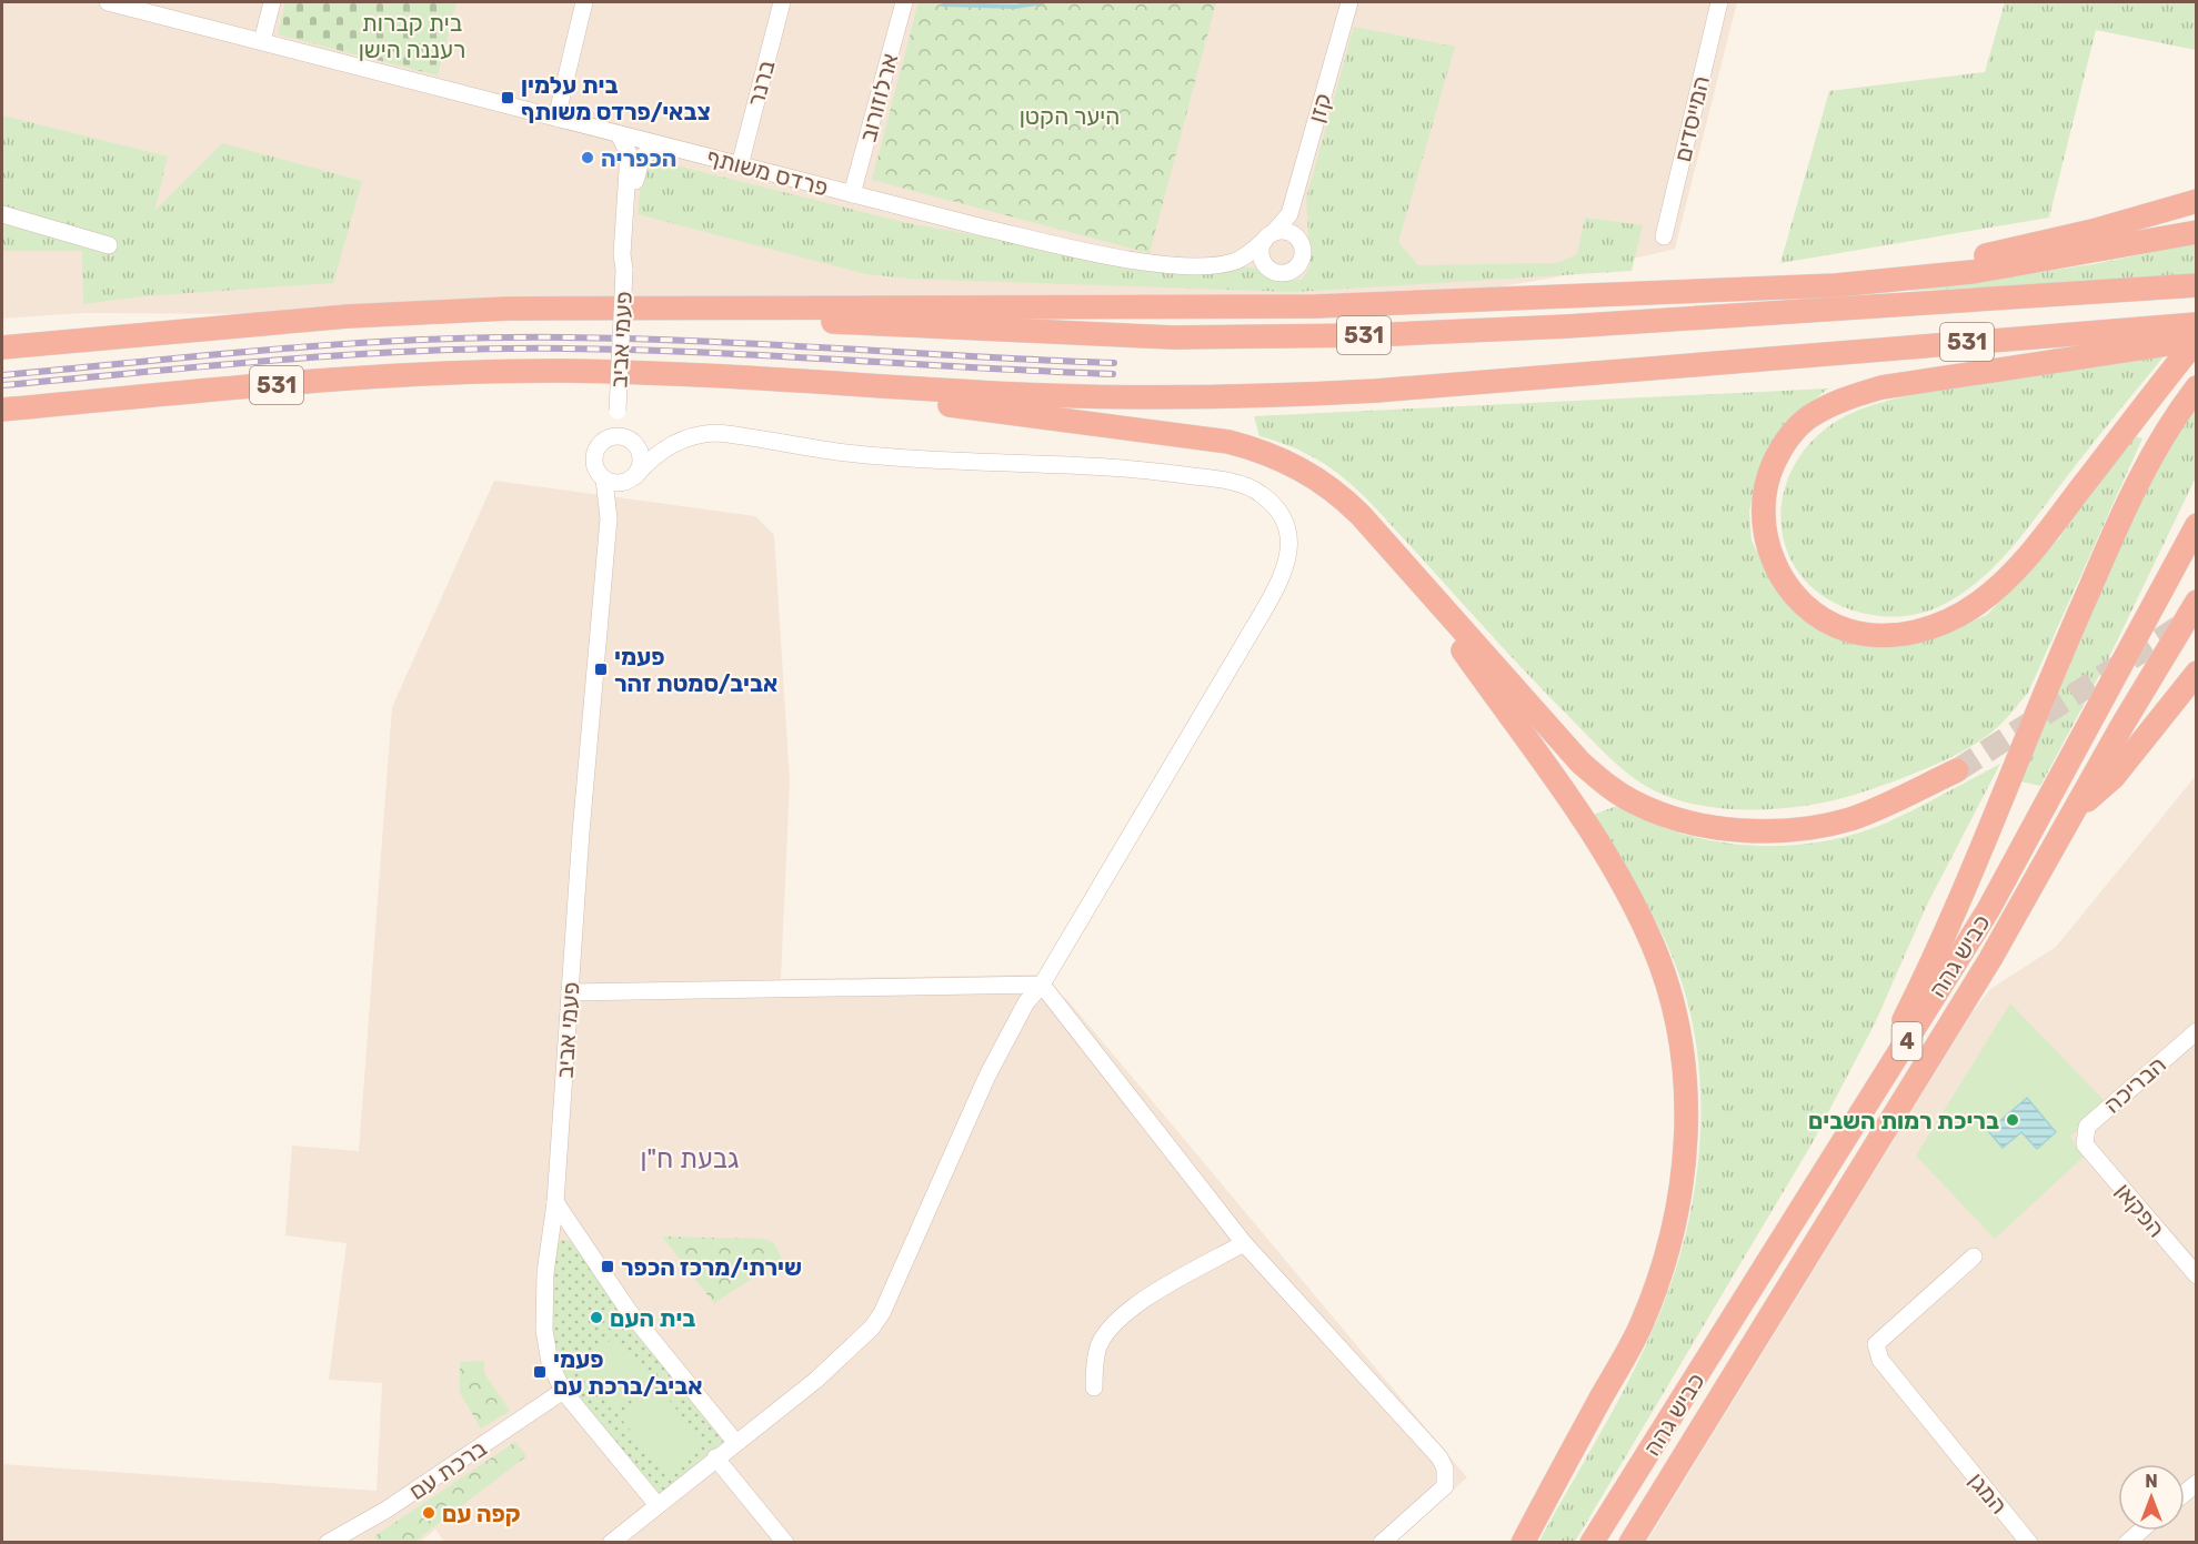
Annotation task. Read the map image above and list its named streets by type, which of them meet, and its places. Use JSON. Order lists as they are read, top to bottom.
{
  "streets": {
    "highway": ["531", "כביש גהה", "4"],
    "street": [
      "ברנר",
      "ארלוזורוב",
      "קזן",
      "המייסדים",
      "פרדס משותף",
      "פעמי אביב",
      "הבריכה",
      "הפקאן",
      "ברכת עם",
      "המגן"
    ]
  },
  "crossings": [
    ["ברנר", "פרדס משותף"],
    ["ארלוזורוב", "פרדס משותף"],
    ["קזן", "פרדס משותף"],
    ["פרדס משותף", "פעמי אביב"],
    ["פעמי אביב", "ברכת עם"],
    ["הבריכה", "הפקאן"]
  ],
  "districts": ["גבעת ח\"ן"],
  "parks": ["בית קברות רעננה הישן", "היער הקטן"],
  "places": {
    "transit": [
      "בית עלמין צבאי/פרדס משותף",
      "פעמי אביב/סמטת זהר",
      "שירתי/מרכז הכפר",
      "פעמי אביב/ברכת עם"
    ],
    "other": [
      "הכפריה",
      "בריכת רמות השבים",
      "בית העם",
      "קפה עם"
    ]
  },
  "north": "top"
}
